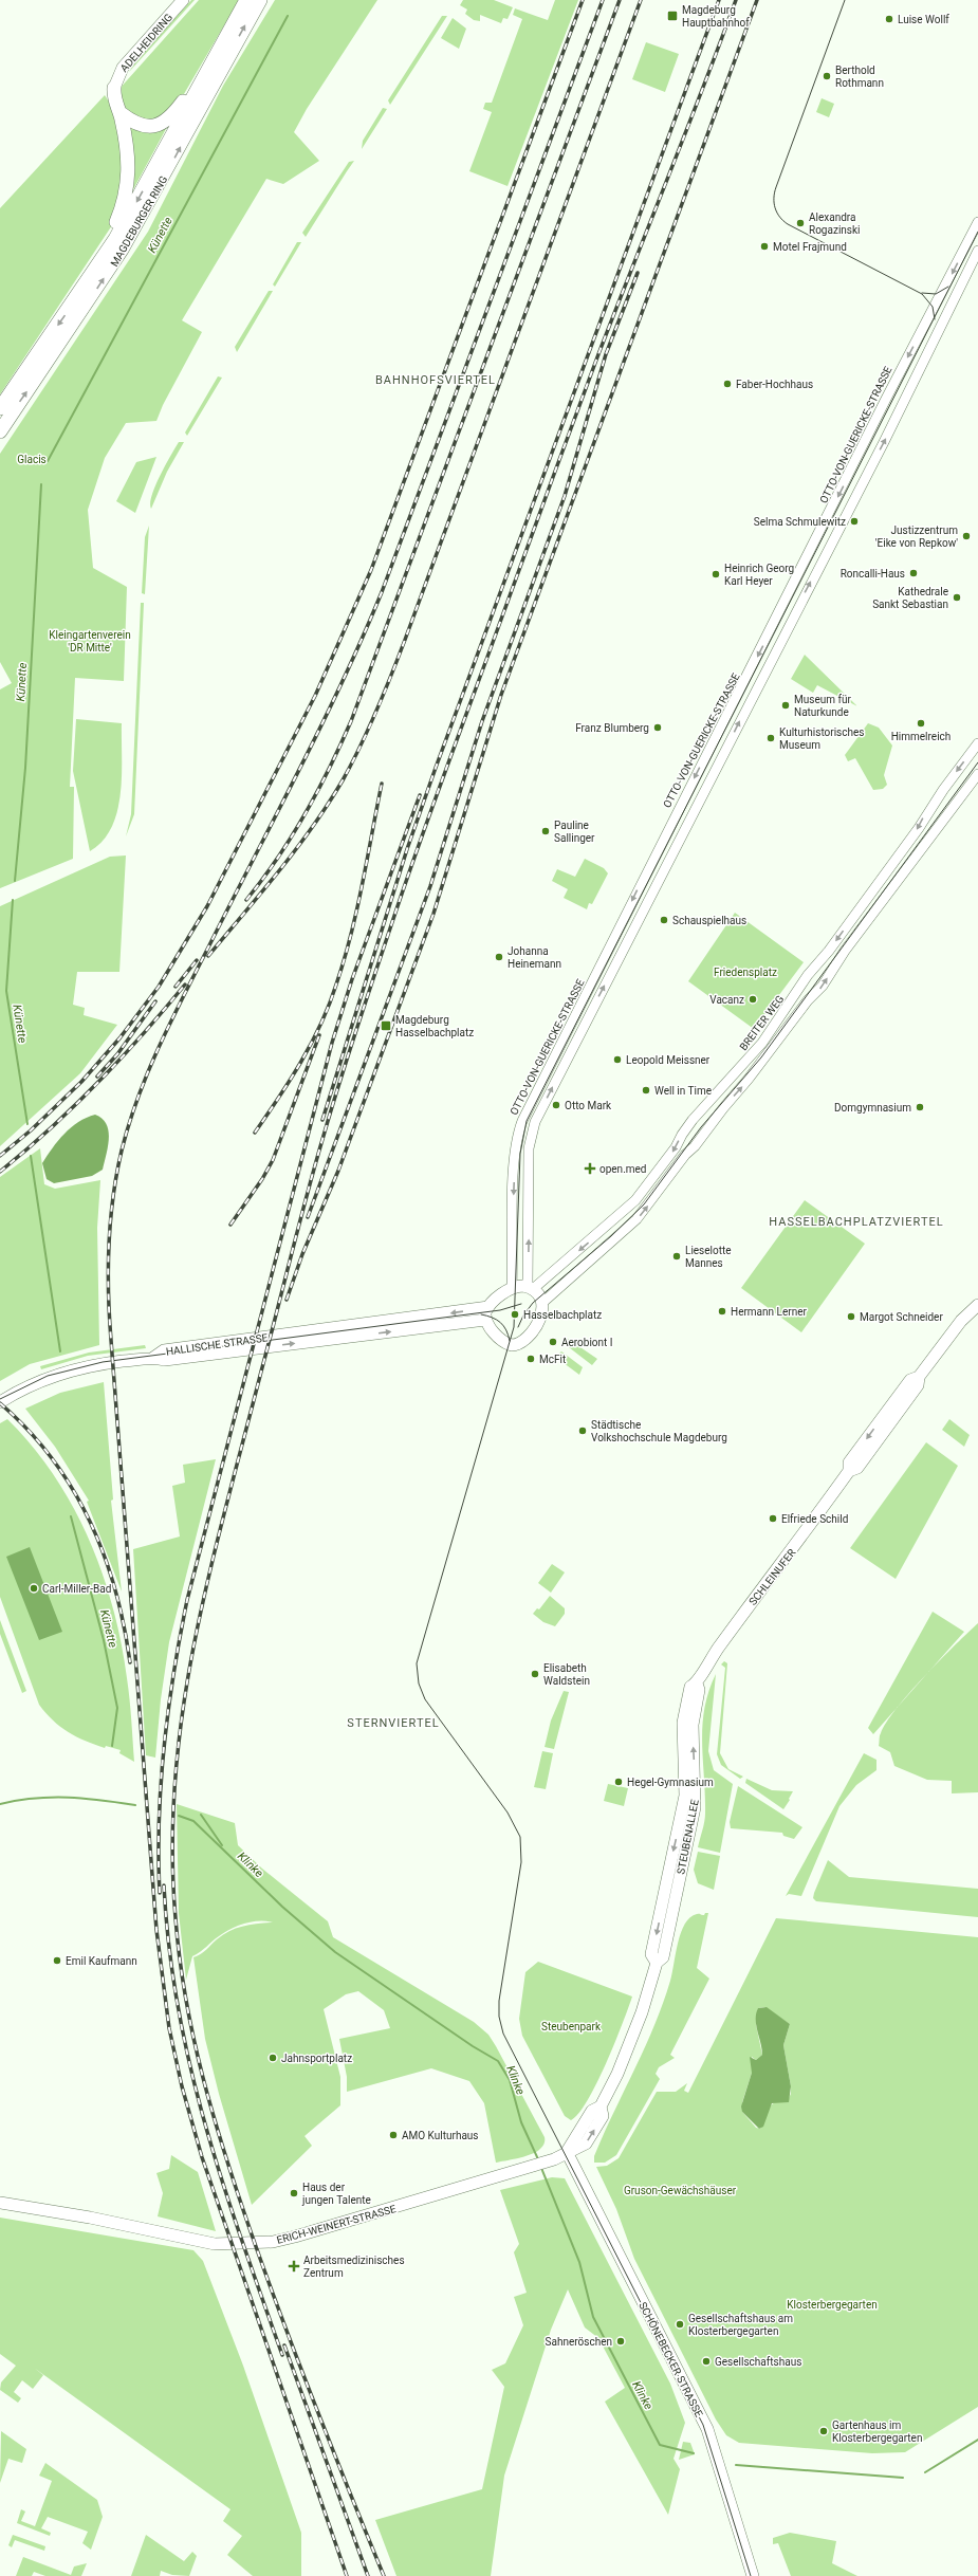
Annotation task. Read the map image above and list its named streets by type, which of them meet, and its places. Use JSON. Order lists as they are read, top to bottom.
{
  "streets": {
    "highway": ["MAGDEBURGER RING"],
    "main road": [
      "ADELHEIDRING",
      "HALLISCHE STRASSE",
      "SCHLEINUFER",
      "STEUBENALLEE",
      "ERICH-WEINERT-STRASSE",
      "SCHÖNEBECKER STRASSE"
    ],
    "street": ["OTTO-VON-GUERICKE-STRASSE", "BREITER WEG"]
  },
  "crossings": [
    ["OTTO-VON-GUERICKE-STRASSE", "BREITER WEG"],
    ["OTTO-VON-GUERICKE-STRASSE", "HALLISCHE STRASSE"],
    ["BREITER WEG", "HALLISCHE STRASSE"],
    ["SCHLEINUFER", "STEUBENALLEE"],
    ["STEUBENALLEE", "ERICH-WEINERT-STRASSE"],
    ["STEUBENALLEE", "SCHÖNEBECKER STRASSE"],
    ["ERICH-WEINERT-STRASSE", "SCHÖNEBECKER STRASSE"]
  ],
  "districts": ["BAHNHOFSVIERTEL", "HASSELBACHPLATZVIERTEL", "STERNVIERTEL"],
  "water": ["Künette", "Klinke"],
  "parks": [
    "Glacis",
    "Kleingartenverein 'DR Mitte'",
    "Friedensplatz",
    "Steubenpark",
    "Gruson-Gewächshäuser",
    "Klosterbergegarten"
  ],
  "places": {
    "transit": ["Magdeburg Hauptbahnhof", "Magdeburg Hasselbachplatz"],
    "other": [
      "Luise Wollf",
      "Berthold Rothmann",
      "Alexandra Rogazinski",
      "Motel Frajmund",
      "Faber-Hochhaus",
      "Selma Schmulewitz",
      "Justizzentrum 'Eike von Repkow'",
      "Roncalli-Haus",
      "Heinrich Georg Karl Heyer",
      "Kathedrale Sankt Sebastian",
      "Museum für Naturkunde",
      "Himmelreich",
      "Franz Blumberg",
      "Kulturhistorisches Museum",
      "Pauline Sallinger",
      "Schauspielhaus",
      "Johanna Heinemann",
      "Vacanz",
      "Leopold Meissner",
      "Well in Time",
      "Otto Mark",
      "Domgymnasium",
      "Lieselotte Mannes",
      "Hermann Lerner",
      "Hasselbachplatz",
      "Margot Schneider",
      "Aerobiont I",
      "McFit",
      "Städtische Volkshochschule Magdeburg",
      "Elfriede Schild",
      "Carl-Miller-Bad",
      "Elisabeth Waldstein",
      "Hegel-Gymnasium",
      "Emil Kaufmann",
      "Jahnsportplatz",
      "AMO Kulturhaus",
      "Haus der jungen Talente",
      "Gesellschaftshaus am Klosterbergegarten",
      "Sahneröschen",
      "Gesellschaftshaus",
      "Gartenhaus im Klosterbergegarten"
    ],
    "health": ["open.med", "Arbeitsmedizinisches Zentrum"]
  }
}
